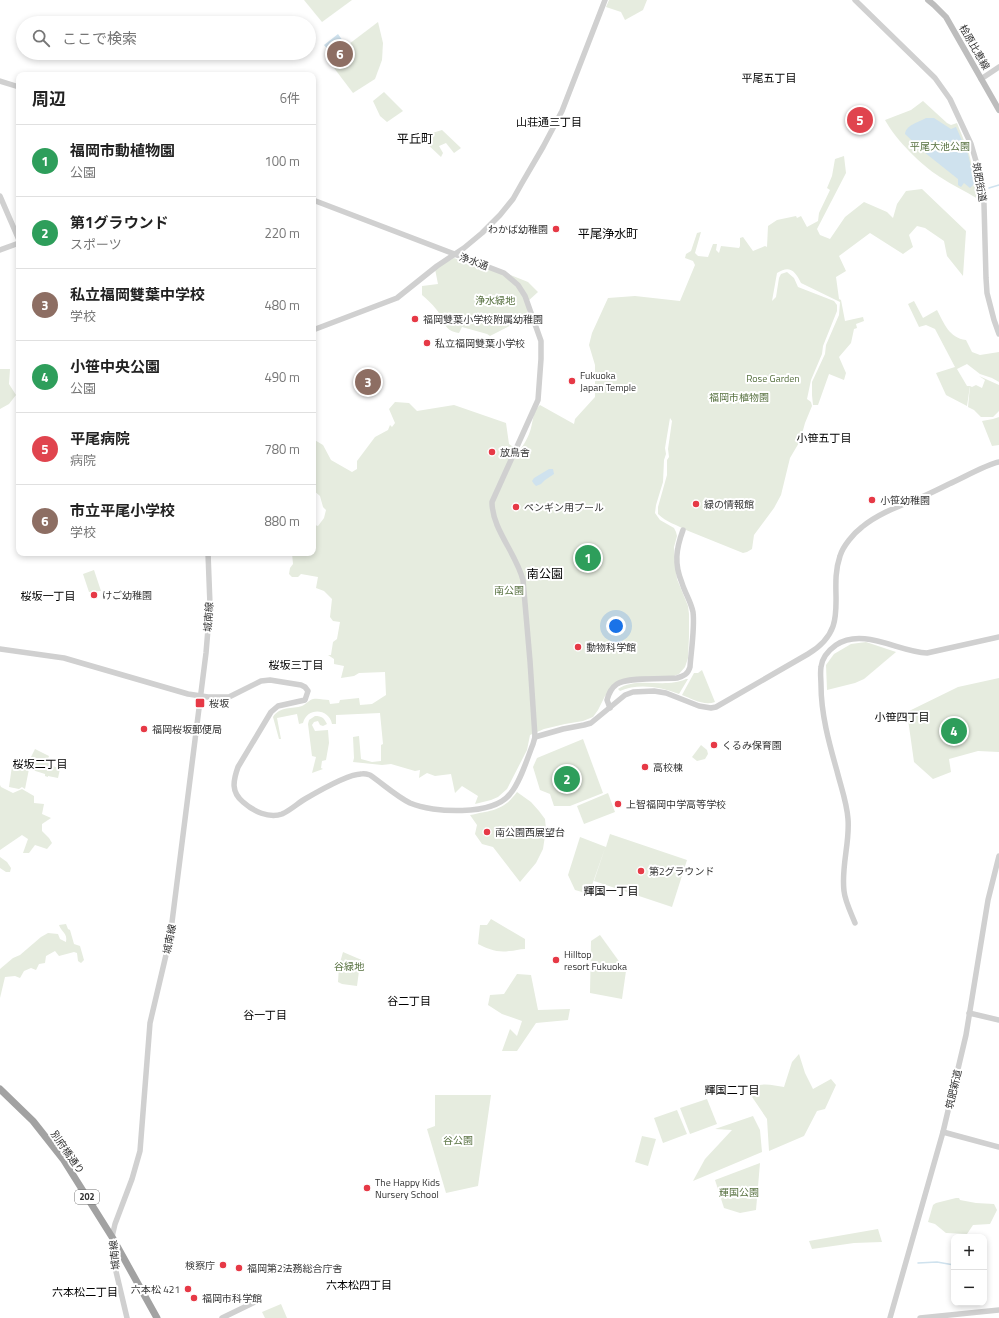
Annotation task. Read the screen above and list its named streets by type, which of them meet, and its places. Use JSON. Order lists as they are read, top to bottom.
{
  "streets": {
    "highway": ["別府橋通り", "202"],
    "main road": ["桧原比恵線"],
    "street": [
      "筑肥街道",
      "浄水通",
      "城南線",
      "筑肥新道"
    ]
  },
  "crossings": [
    ["城南線", "別府橋通り"]
  ],
  "districts": [
    "平尾五丁目",
    "山荘通三丁目",
    "平丘町",
    "平尾浄水町",
    "小笹五丁目",
    "南公園",
    "桜坂一丁目",
    "桜坂三丁目",
    "小笹四丁目",
    "桜坂二丁目",
    "輝国一丁目",
    "谷二丁目",
    "谷一丁目",
    "輝国二丁目",
    "六本松四丁目",
    "六本松二丁目"
  ],
  "parks": [
    "平尾大池公園",
    "浄水緑地",
    "Rose Garden",
    "福岡市植物園",
    "南公園",
    "谷緑地",
    "谷公園",
    "輝国公園"
  ],
  "places": {
    "other": [
      "わかば幼稚園",
      "福岡雙葉小学校附属幼稚園",
      "私立福岡雙葉小学校",
      "Fukuoka Japan Temple",
      "放鳥舎",
      "小笹幼稚園",
      "緑の情報館",
      "ペンギン用プール",
      "けご幼稚園",
      "動物科学館",
      "福岡桜坂郵便局",
      "くるみ保育園",
      "高校棟",
      "上智福岡中学高等学校",
      "南公園西展望台",
      "第2グラウンド",
      "Hilltop resort Fukuoka",
      "The Happy Kids Nursery School",
      "検察庁",
      "福岡第2法務総合庁舎",
      "六本松 421",
      "福岡市科学館"
    ],
    "transit": ["桜坂"]
  },
  "page": {
    "search": "ここで検索",
    "pins": [
      "6",
      "5",
      "3",
      "1",
      "4",
      "2"
    ],
    "heading": ["周辺", "6件"],
    "list": [
      {
        "mark": "1",
        "name": "福岡市動植物園",
        "note": "公園",
        "value": "100 m"
      },
      {
        "mark": "2",
        "name": "第1グラウンド",
        "note": "スポーツ",
        "value": "220 m"
      },
      {
        "mark": "3",
        "name": "私立福岡雙葉中学校",
        "note": "学校",
        "value": "480 m"
      },
      {
        "mark": "4",
        "name": "小笹中央公園",
        "note": "公園",
        "value": "490 m"
      },
      {
        "mark": "5",
        "name": "平尾病院",
        "note": "病院",
        "value": "780 m"
      },
      {
        "mark": "6",
        "name": "市立平尾小学校",
        "note": "学校",
        "value": "880 m"
      }
    ],
    "map_buttons": ["+", "−"]
  }
}
